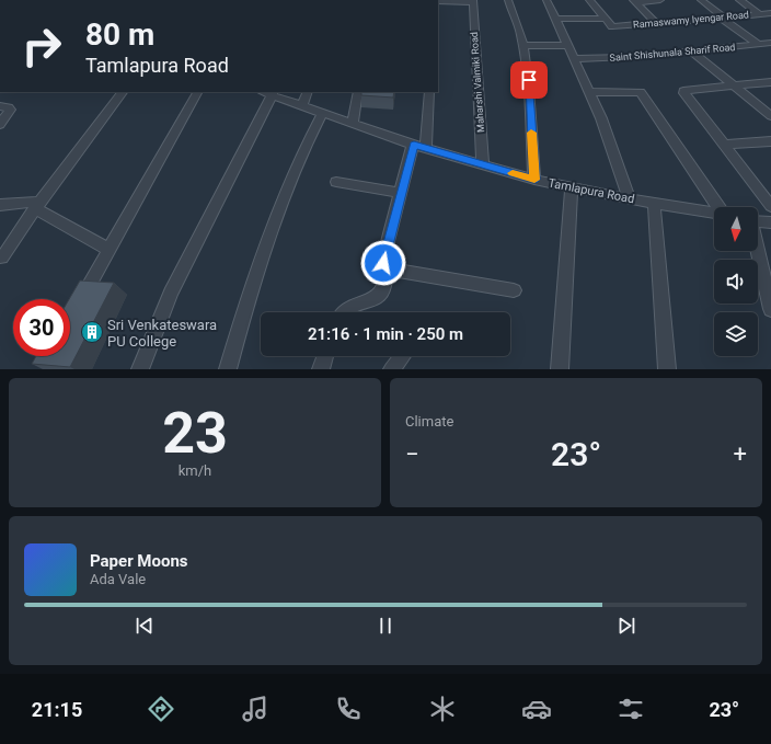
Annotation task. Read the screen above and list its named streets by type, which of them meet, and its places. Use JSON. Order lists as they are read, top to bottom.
{
  "streets": {
    "street": [
      "Ramaswamy Iyengar Road",
      "Saint Shishunala Sharif Road",
      "Maharshi Valmiki Road",
      "Tamlapura Road"
    ]
  },
  "crossings": [
    ["Maharshi Valmiki Road", "Tamlapura Road"]
  ],
  "places": {
    "building": ["Sri Venkateswara PU College"]
  },
  "north": "bottom",
  "page": {
    "turn": ["80 m", "Tamlapura Road"],
    "limit": "30",
    "trip": "21:16 · 1 min · 250 m",
    "tile": [
      ["23", "km/h"],
      "Climate"
    ],
    "heat": ["−", "23°", "+"],
    "song": ["Paper Moons", "Ada Vale"],
    "tabs": ["21:15", "23°"]
  }
}
